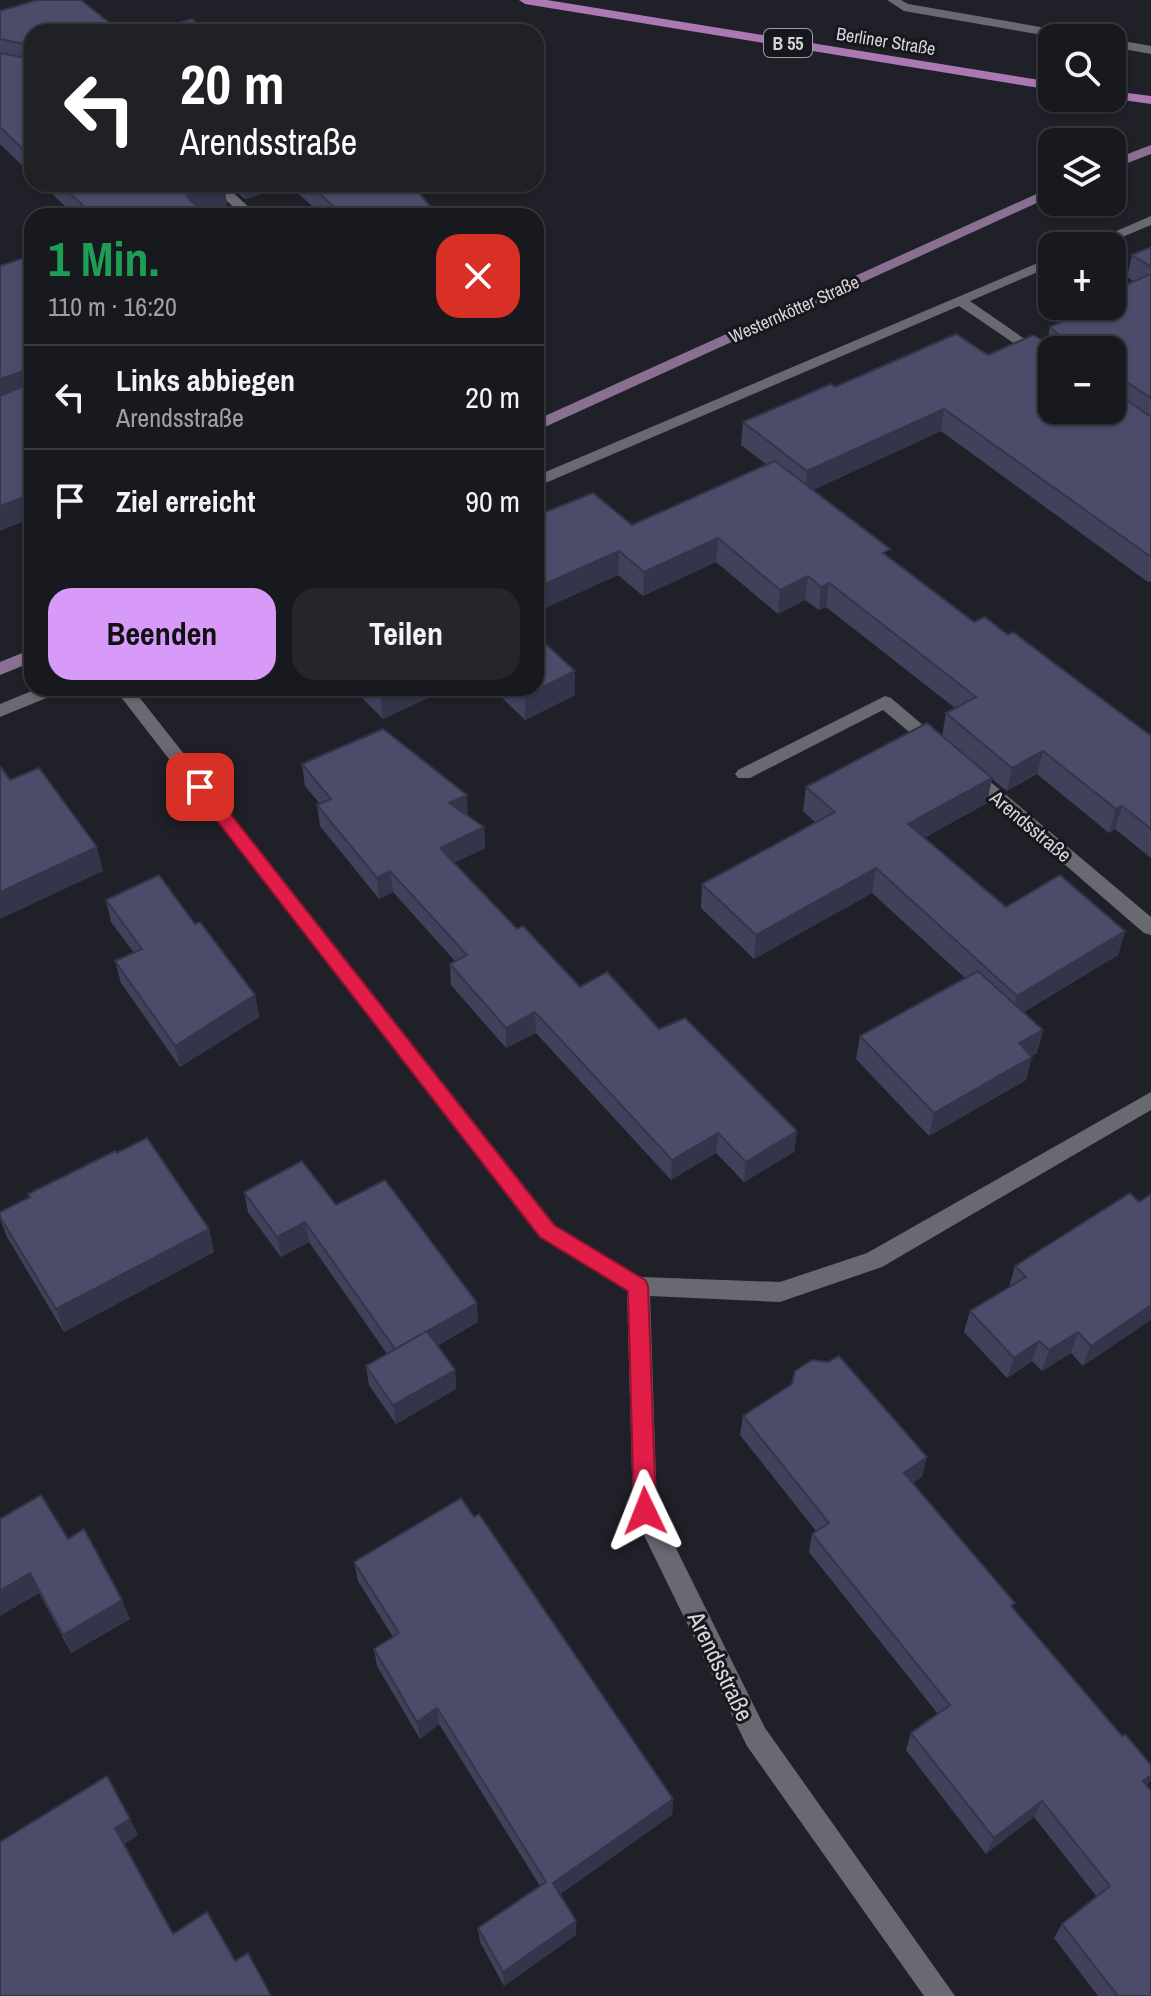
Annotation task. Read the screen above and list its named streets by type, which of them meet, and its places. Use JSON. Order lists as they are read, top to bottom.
{
  "streets": {
    "main road": ["Berliner Straße", "B 55"],
    "street": ["Westernkötter Straße", "Arendsstraße"]
  },
  "page": {
    "map_buttons": ["+", "−"],
    "turn": ["20 m", "Arendsstraße"],
    "heading": ["1 Min.", "110 m · 16:20"],
    "list": [
      {
        "name": "Links abbiegen",
        "note": "Arendsstraße",
        "value": "20 m"
      },
      {
        "name": "Ziel erreicht",
        "value": "90 m"
      }
    ],
    "buttons": ["Beenden", "Teilen"]
  }
}
